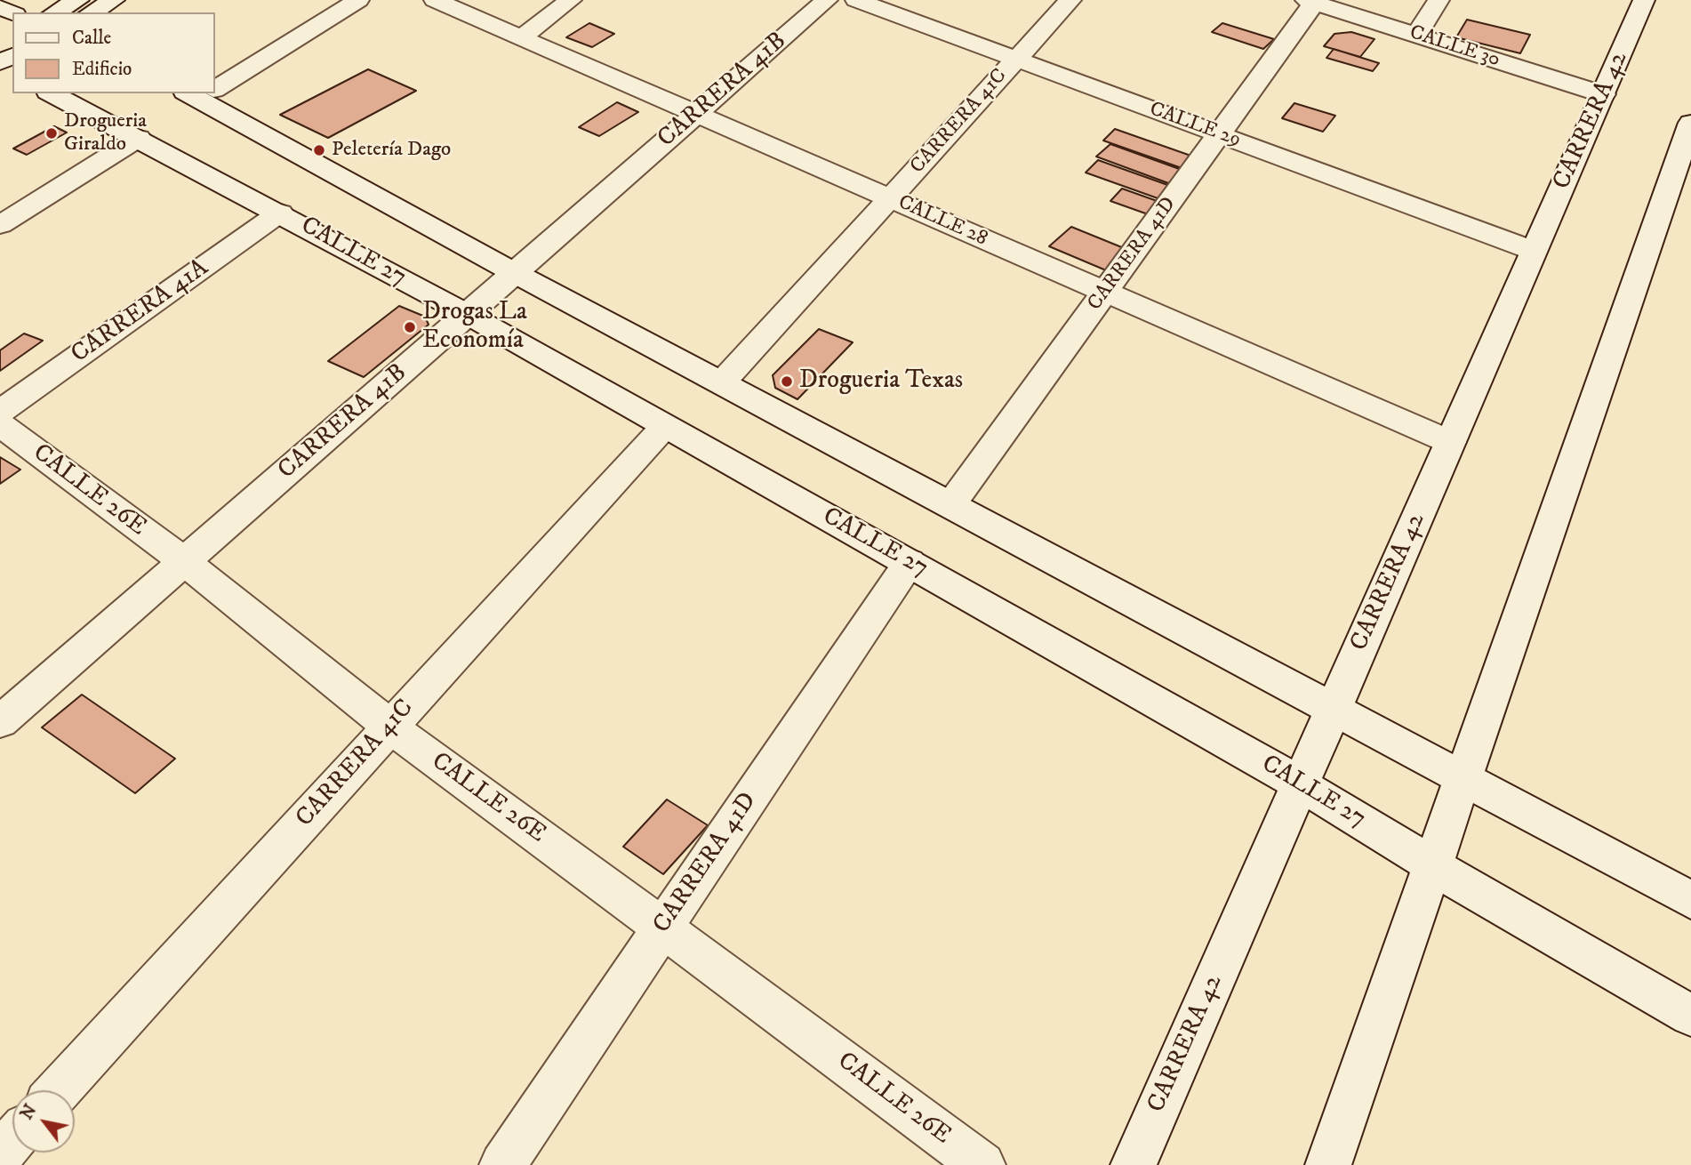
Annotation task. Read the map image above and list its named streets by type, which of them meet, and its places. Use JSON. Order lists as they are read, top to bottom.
{
  "streets": {
    "street": [
      "CALLE 30",
      "CARRERA 41B",
      "CARRERA 42",
      "CARRERA 41C",
      "CALLE 29",
      "CALLE 28",
      "CALLE 27",
      "CARRERA 41D",
      "CARRERA 41A",
      "CALLE 26E"
    ]
  },
  "crossings": [
    ["CALLE 30", "CARRERA 42"],
    ["CALLE 30", "CARRERA 41D"],
    ["CARRERA 41B", "CALLE 28"],
    ["CARRERA 41B", "CALLE 27"],
    ["CARRERA 41B", "CALLE 26E"],
    ["CARRERA 42", "CALLE 29"],
    ["CARRERA 42", "CALLE 28"],
    ["CARRERA 42", "CALLE 27"],
    ["CARRERA 41C", "CALLE 29"],
    ["CARRERA 41C", "CALLE 28"],
    ["CARRERA 41C", "CALLE 27"],
    ["CARRERA 41C", "CALLE 26E"],
    ["CALLE 29", "CARRERA 41D"],
    ["CALLE 28", "CARRERA 41D"],
    ["CALLE 27", "CARRERA 41D"],
    ["CALLE 27", "CARRERA 41A"],
    ["CARRERA 41D", "CALLE 26E"]
  ],
  "places": [
    "Drogueria Giraldo",
    "Peletería Dago",
    "Drogas La Economía",
    "Drogueria Texas"
  ],
  "legend": ["Calle", "Edificio"],
  "north": "top left"
}
